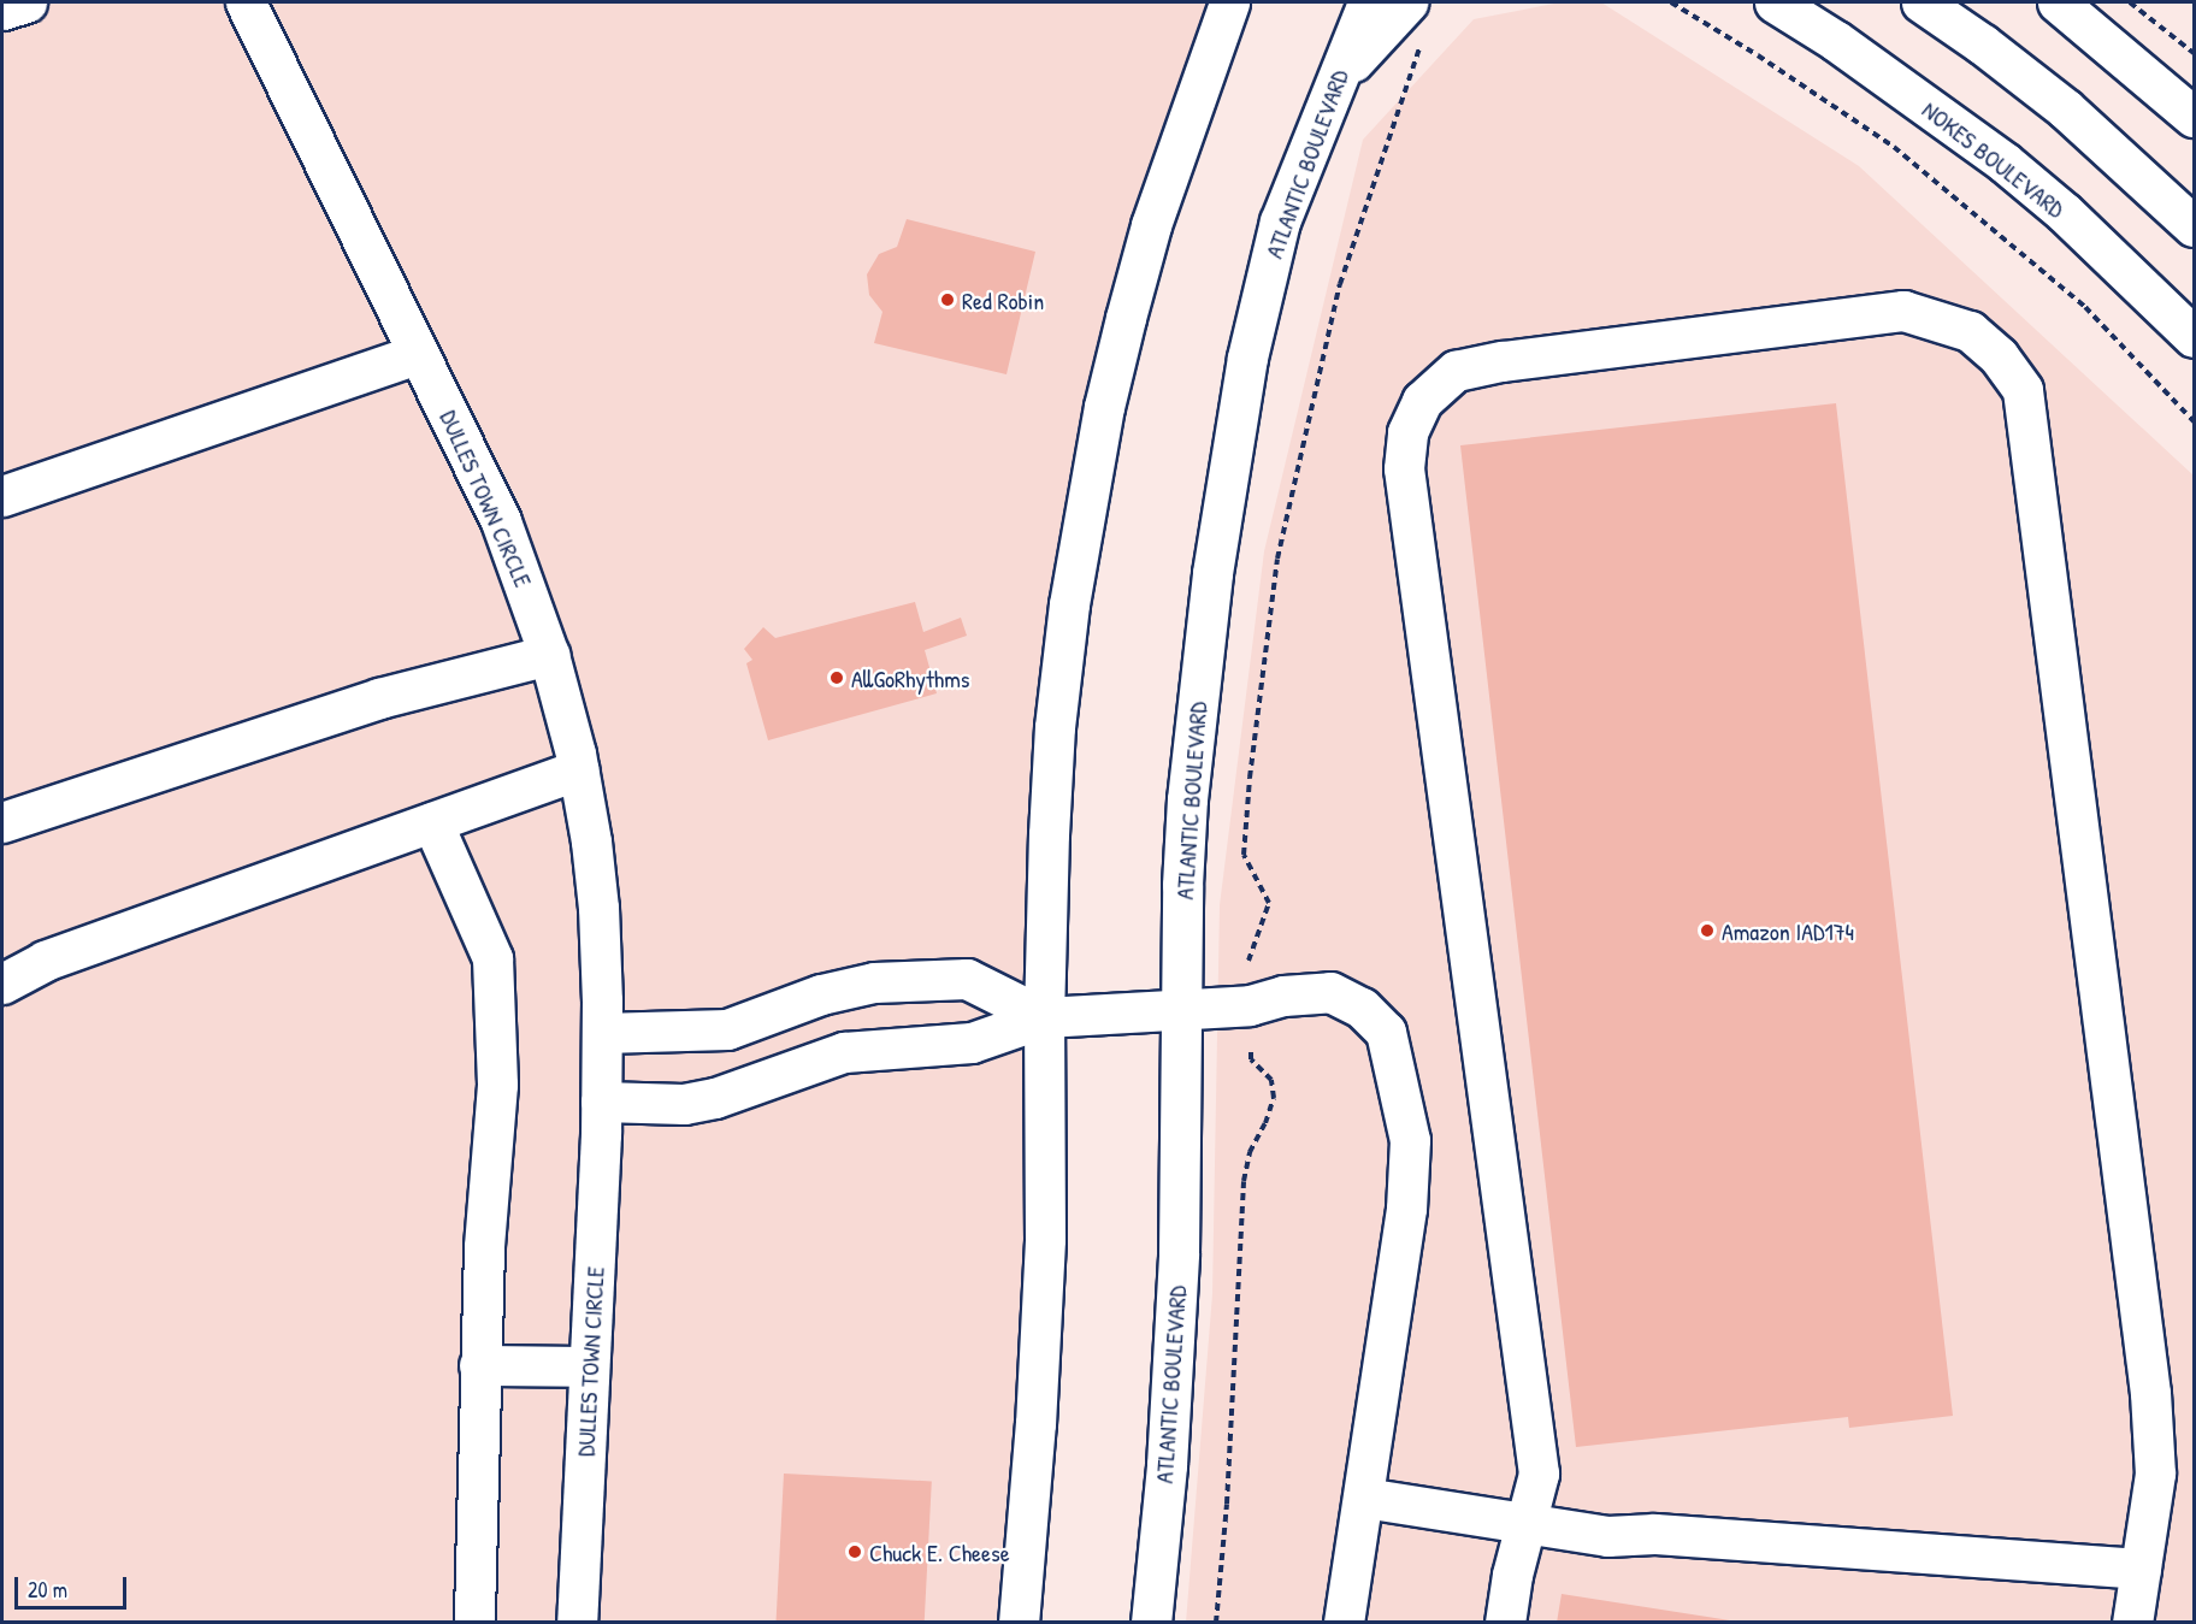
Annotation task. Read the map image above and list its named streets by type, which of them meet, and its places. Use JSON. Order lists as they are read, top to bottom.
{
  "streets": {
    "main road": ["NOKES BOULEVARD", "ATLANTIC BOULEVARD", "DULLES TOWN CIRCLE"]
  },
  "places": [
    "Red Robin",
    "AllGoRhythms",
    "Amazon IAD174",
    "Chuck E. Cheese"
  ],
  "scale_bar": "20 m"
}
